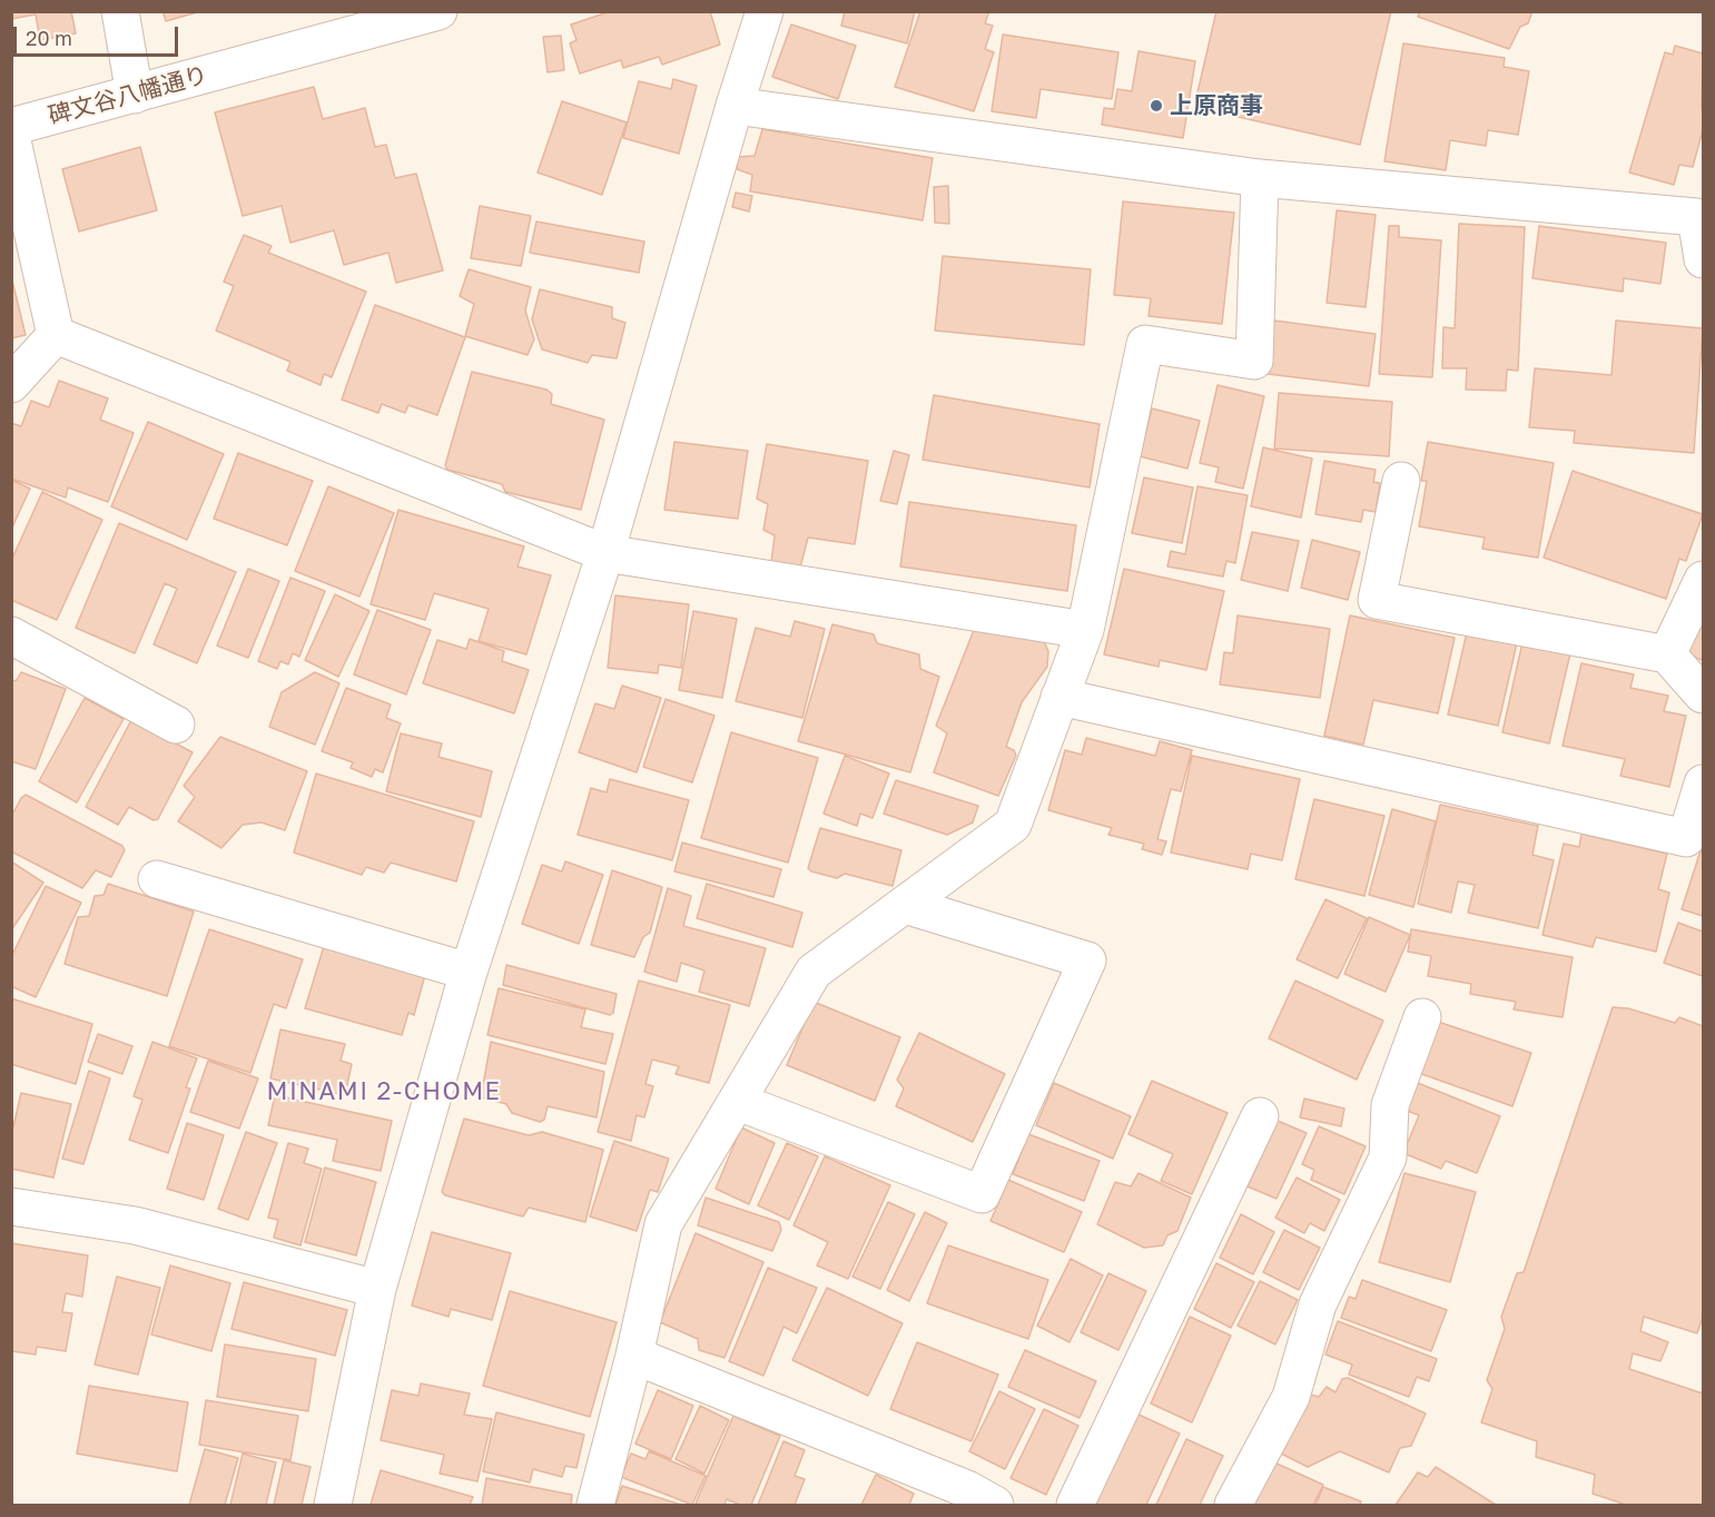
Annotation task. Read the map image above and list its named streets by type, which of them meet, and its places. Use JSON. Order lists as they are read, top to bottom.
{
  "streets": {
    "street": ["碑文谷八幡通り"]
  },
  "districts": ["MINAMI 2-CHOME"],
  "places": ["上原商事"],
  "scale_bar": "20 m"
}
